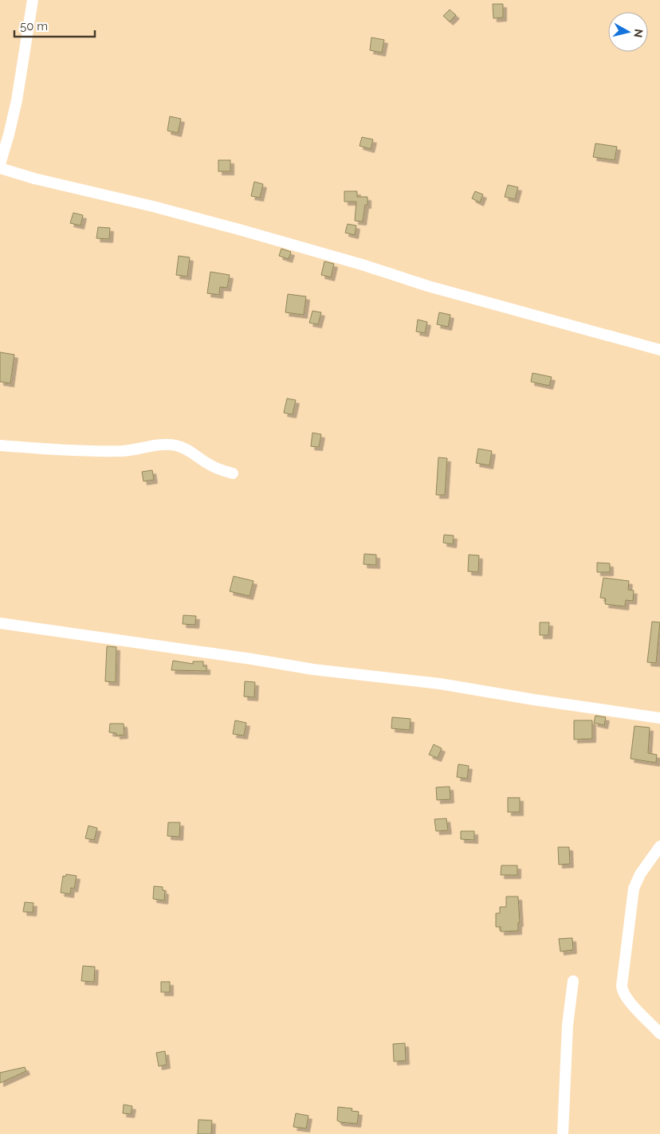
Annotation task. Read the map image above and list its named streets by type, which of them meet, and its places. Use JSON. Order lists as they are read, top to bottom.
{
  "scale_bar": "50 m",
  "north": "right"
}
